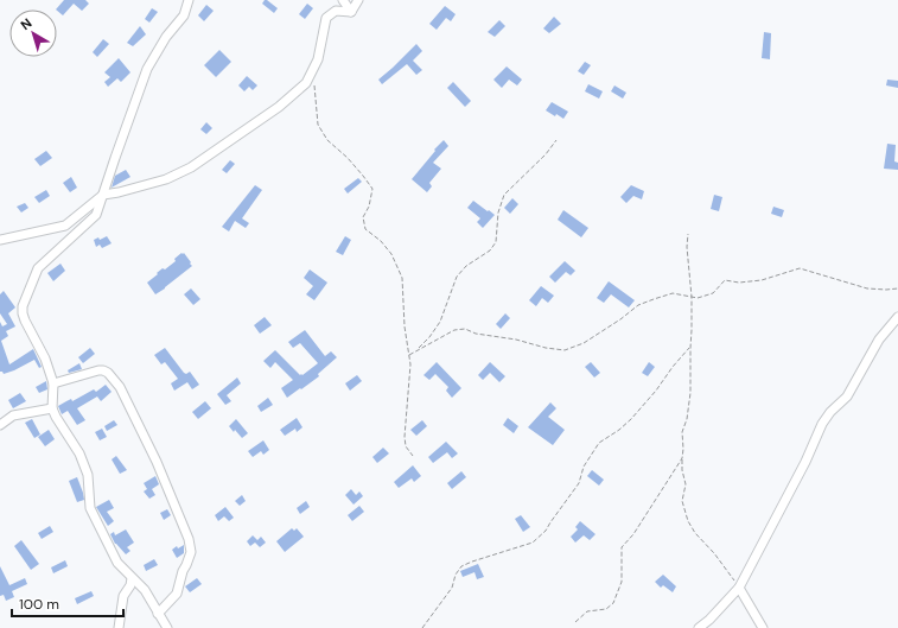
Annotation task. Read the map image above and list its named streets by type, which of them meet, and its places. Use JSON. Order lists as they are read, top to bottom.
{
  "scale_bar": "100 m",
  "north": "top left"
}
